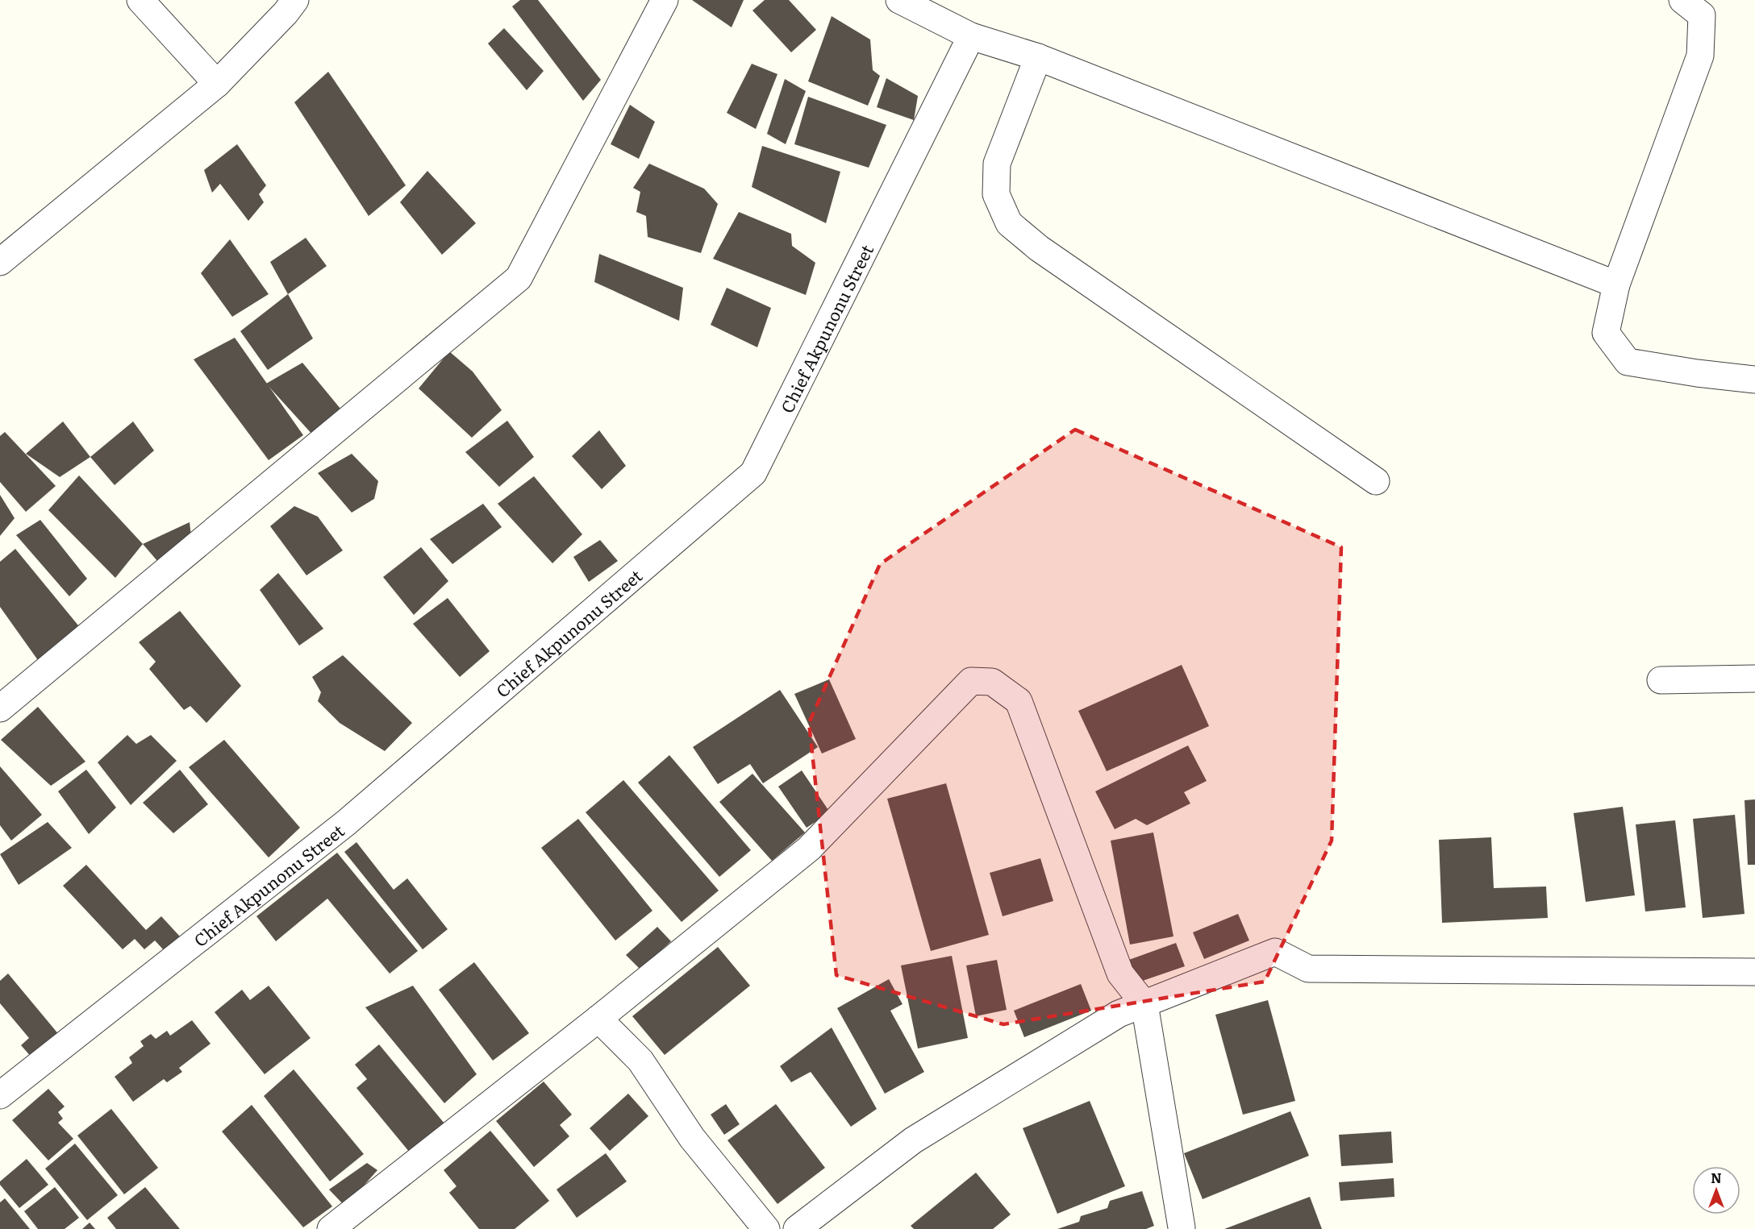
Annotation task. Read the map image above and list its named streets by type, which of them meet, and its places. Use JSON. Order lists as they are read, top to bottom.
{
  "streets": {
    "street": ["Chief Akpunonu Street"]
  },
  "north": "top"
}
